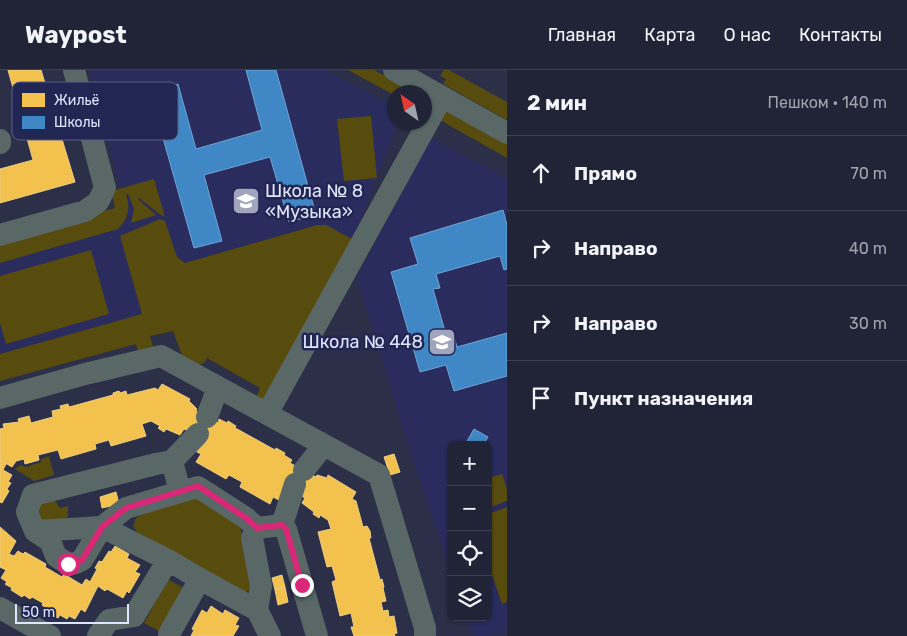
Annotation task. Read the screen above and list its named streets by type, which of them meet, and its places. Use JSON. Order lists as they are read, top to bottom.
{
  "places": {
    "school or university": ["Школа № 8 «Музыка»", "Школа № 448"]
  },
  "legend": ["Жильё", "Школы"],
  "scale_bar": "50 m",
  "north": "top left",
  "page": {
    "header": "Waypost",
    "nav": [
      "Главная",
      "Карта",
      "О нас",
      "Контакты"
    ],
    "heading": ["2 мин", "Пешком · 140 m"],
    "list": [
      ["Прямо", "70 m"],
      ["Направо", "40 m"],
      ["Направо", "30 m"],
      "Пункт назначения"
    ],
    "map_buttons": ["+", "−"],
    "scale": "50 m"
  }
}
